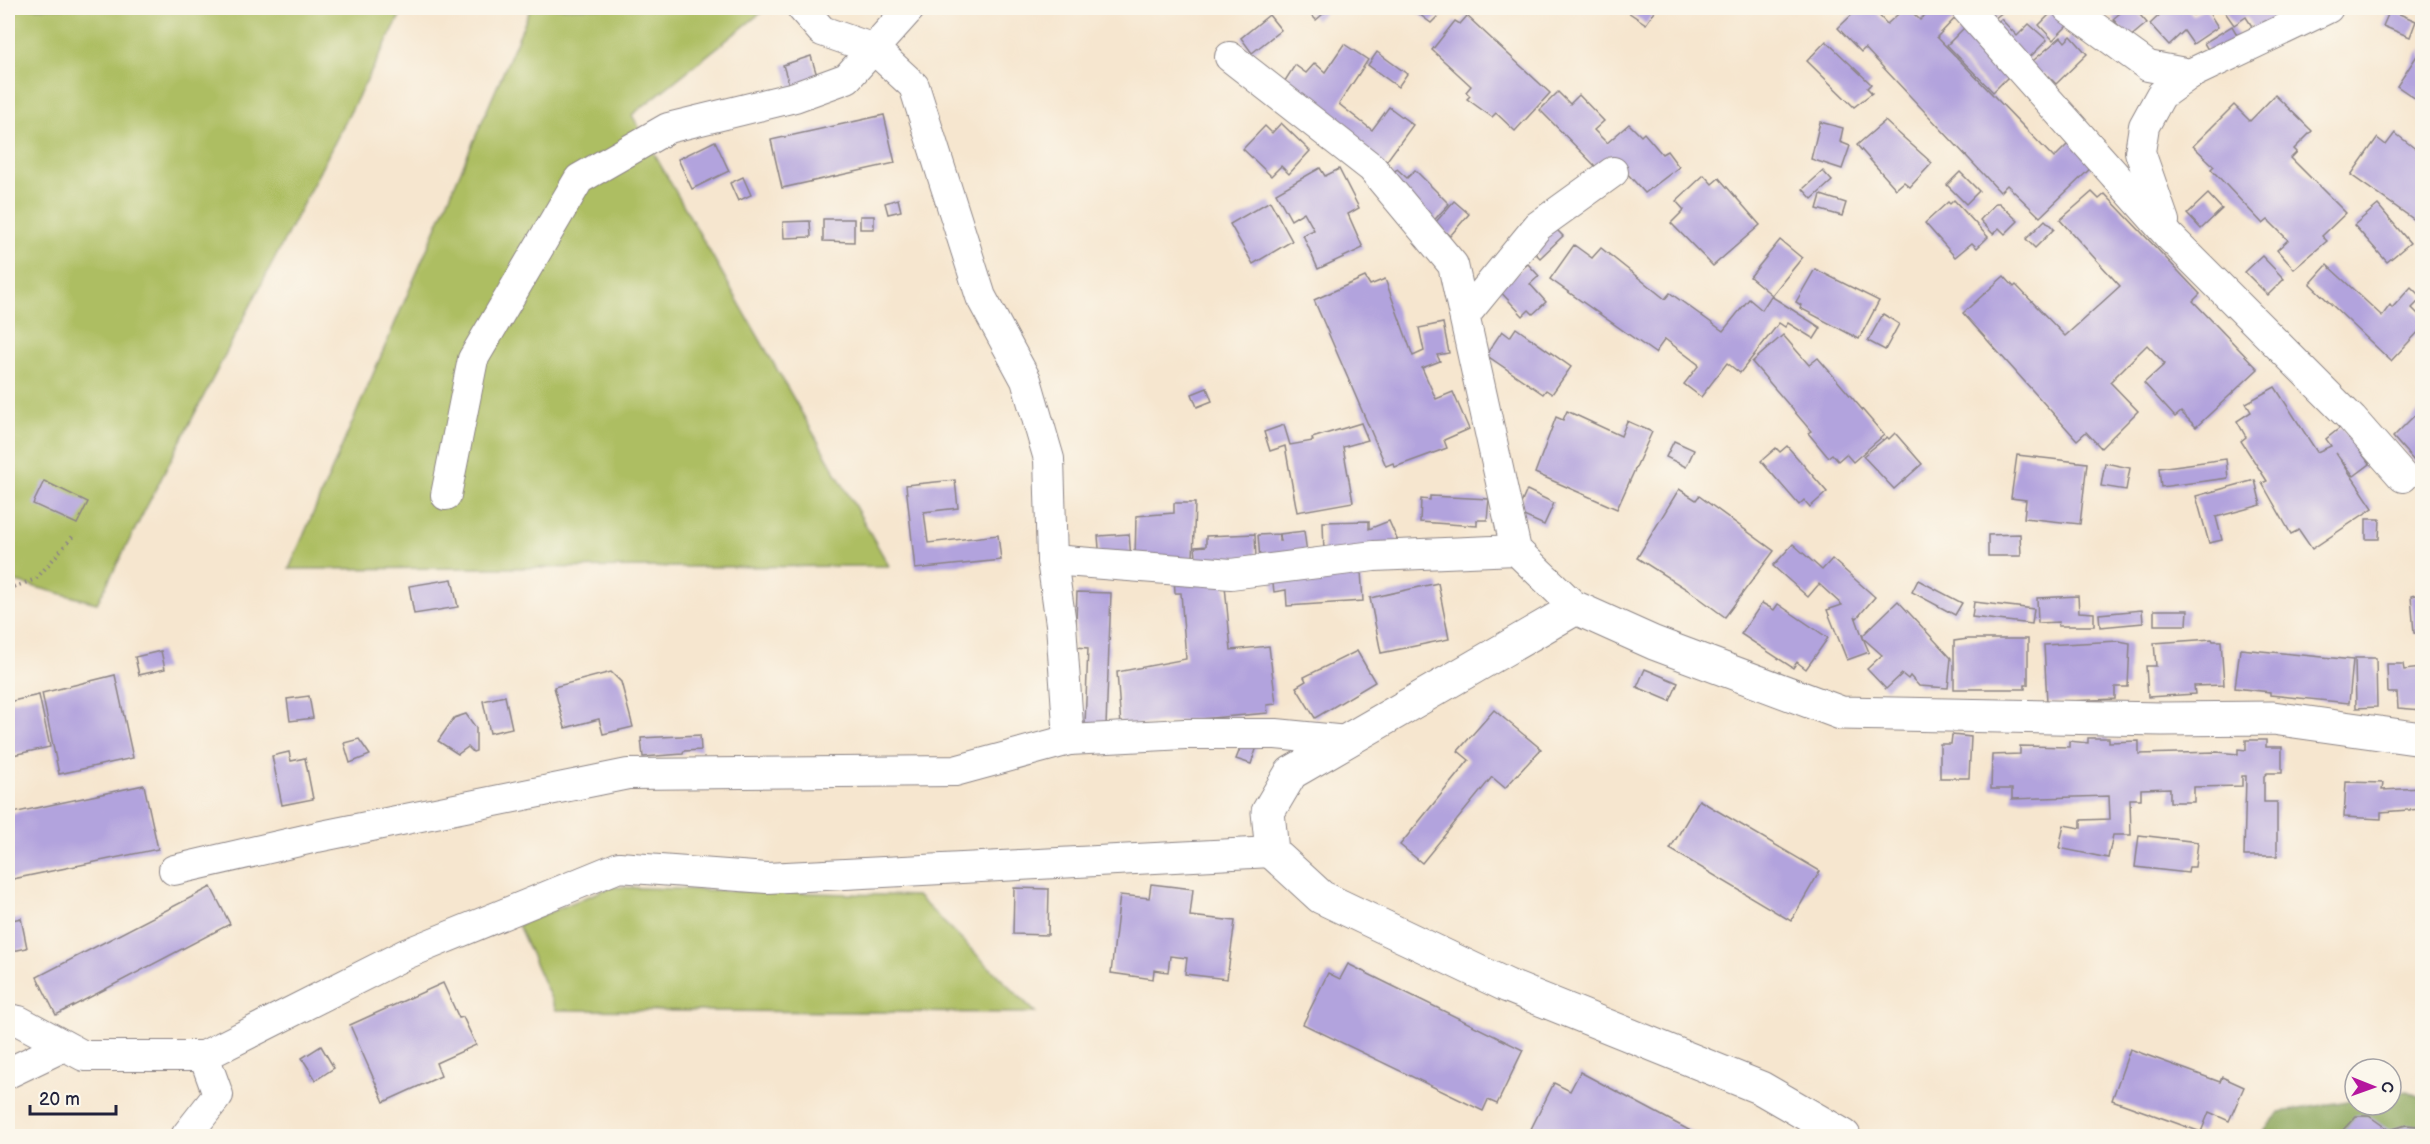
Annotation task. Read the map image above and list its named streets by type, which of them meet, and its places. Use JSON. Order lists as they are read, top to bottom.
{
  "scale_bar": "20 m",
  "north": "right"
}
